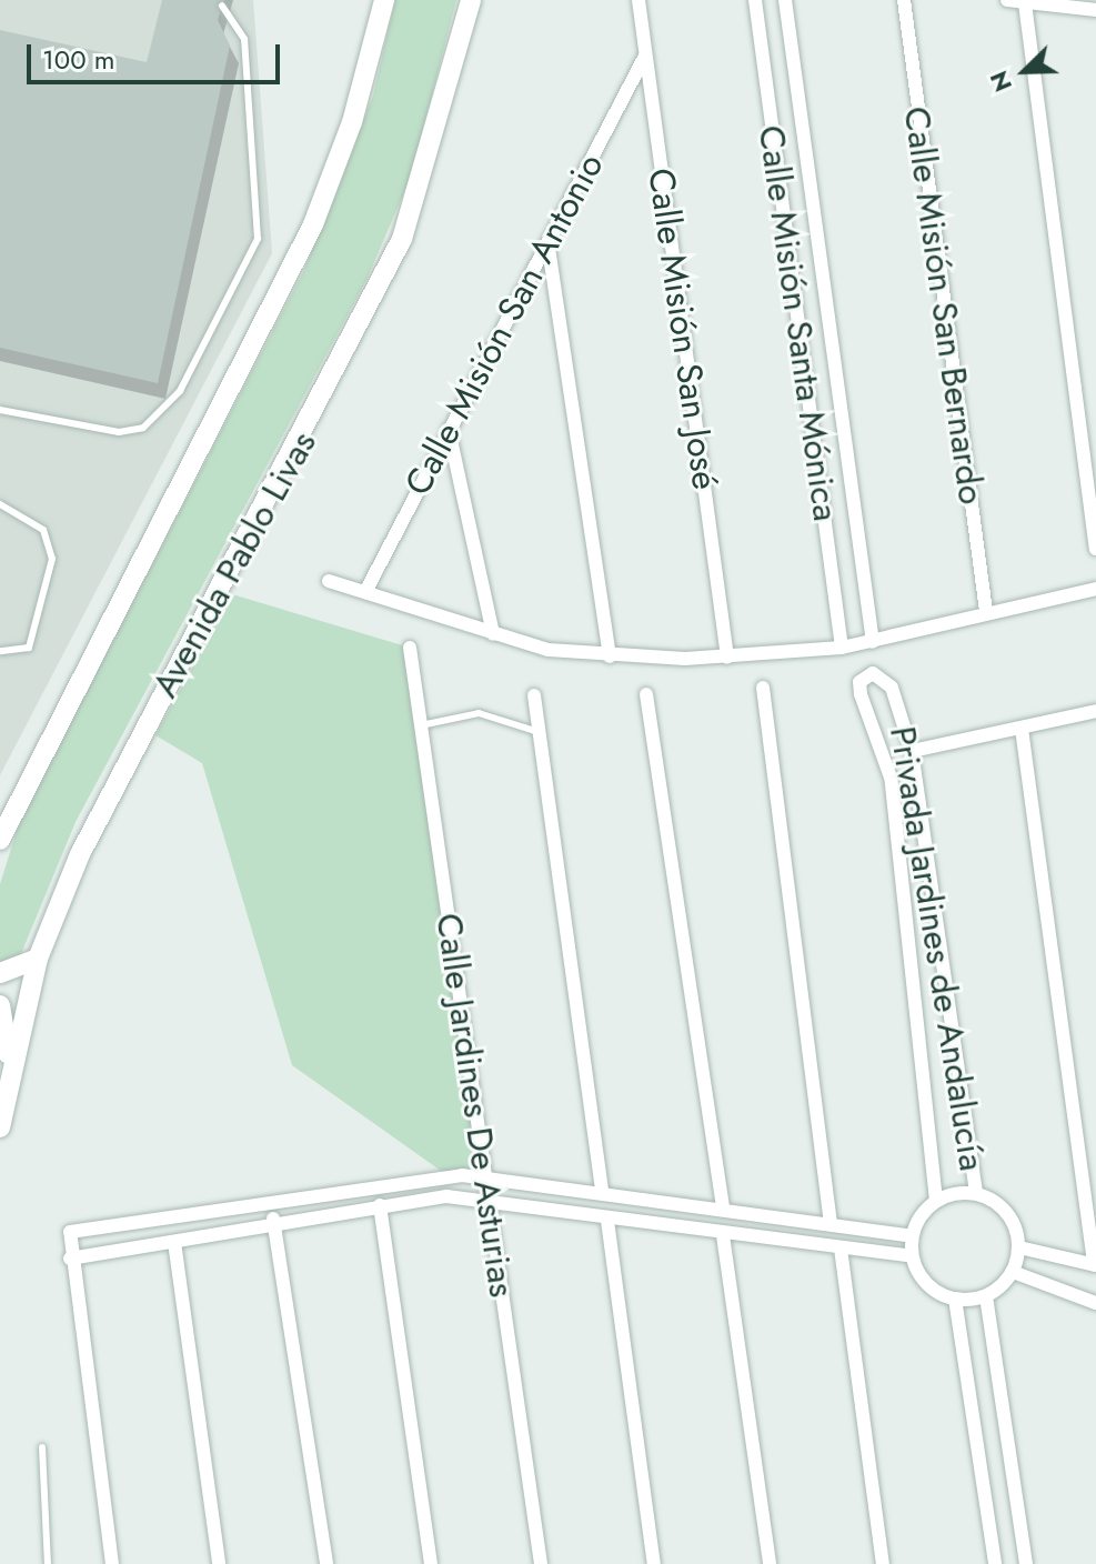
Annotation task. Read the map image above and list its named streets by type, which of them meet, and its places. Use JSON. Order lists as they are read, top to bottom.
{
  "streets": {
    "main road": ["Avenida Pablo Livas"],
    "street": [
      "Calle Misión San Bernardo",
      "Calle Misión Santa Mónica",
      "Calle Misión San Antonio",
      "Calle Misión San José",
      "Privada Jardines de Andalucía",
      "Calle Jardines De Asturias"
    ]
  },
  "crossings": [
    ["Calle Misión San Antonio", "Calle Misión San José"]
  ],
  "scale_bar": "100 m",
  "north": "bottom left"
}
